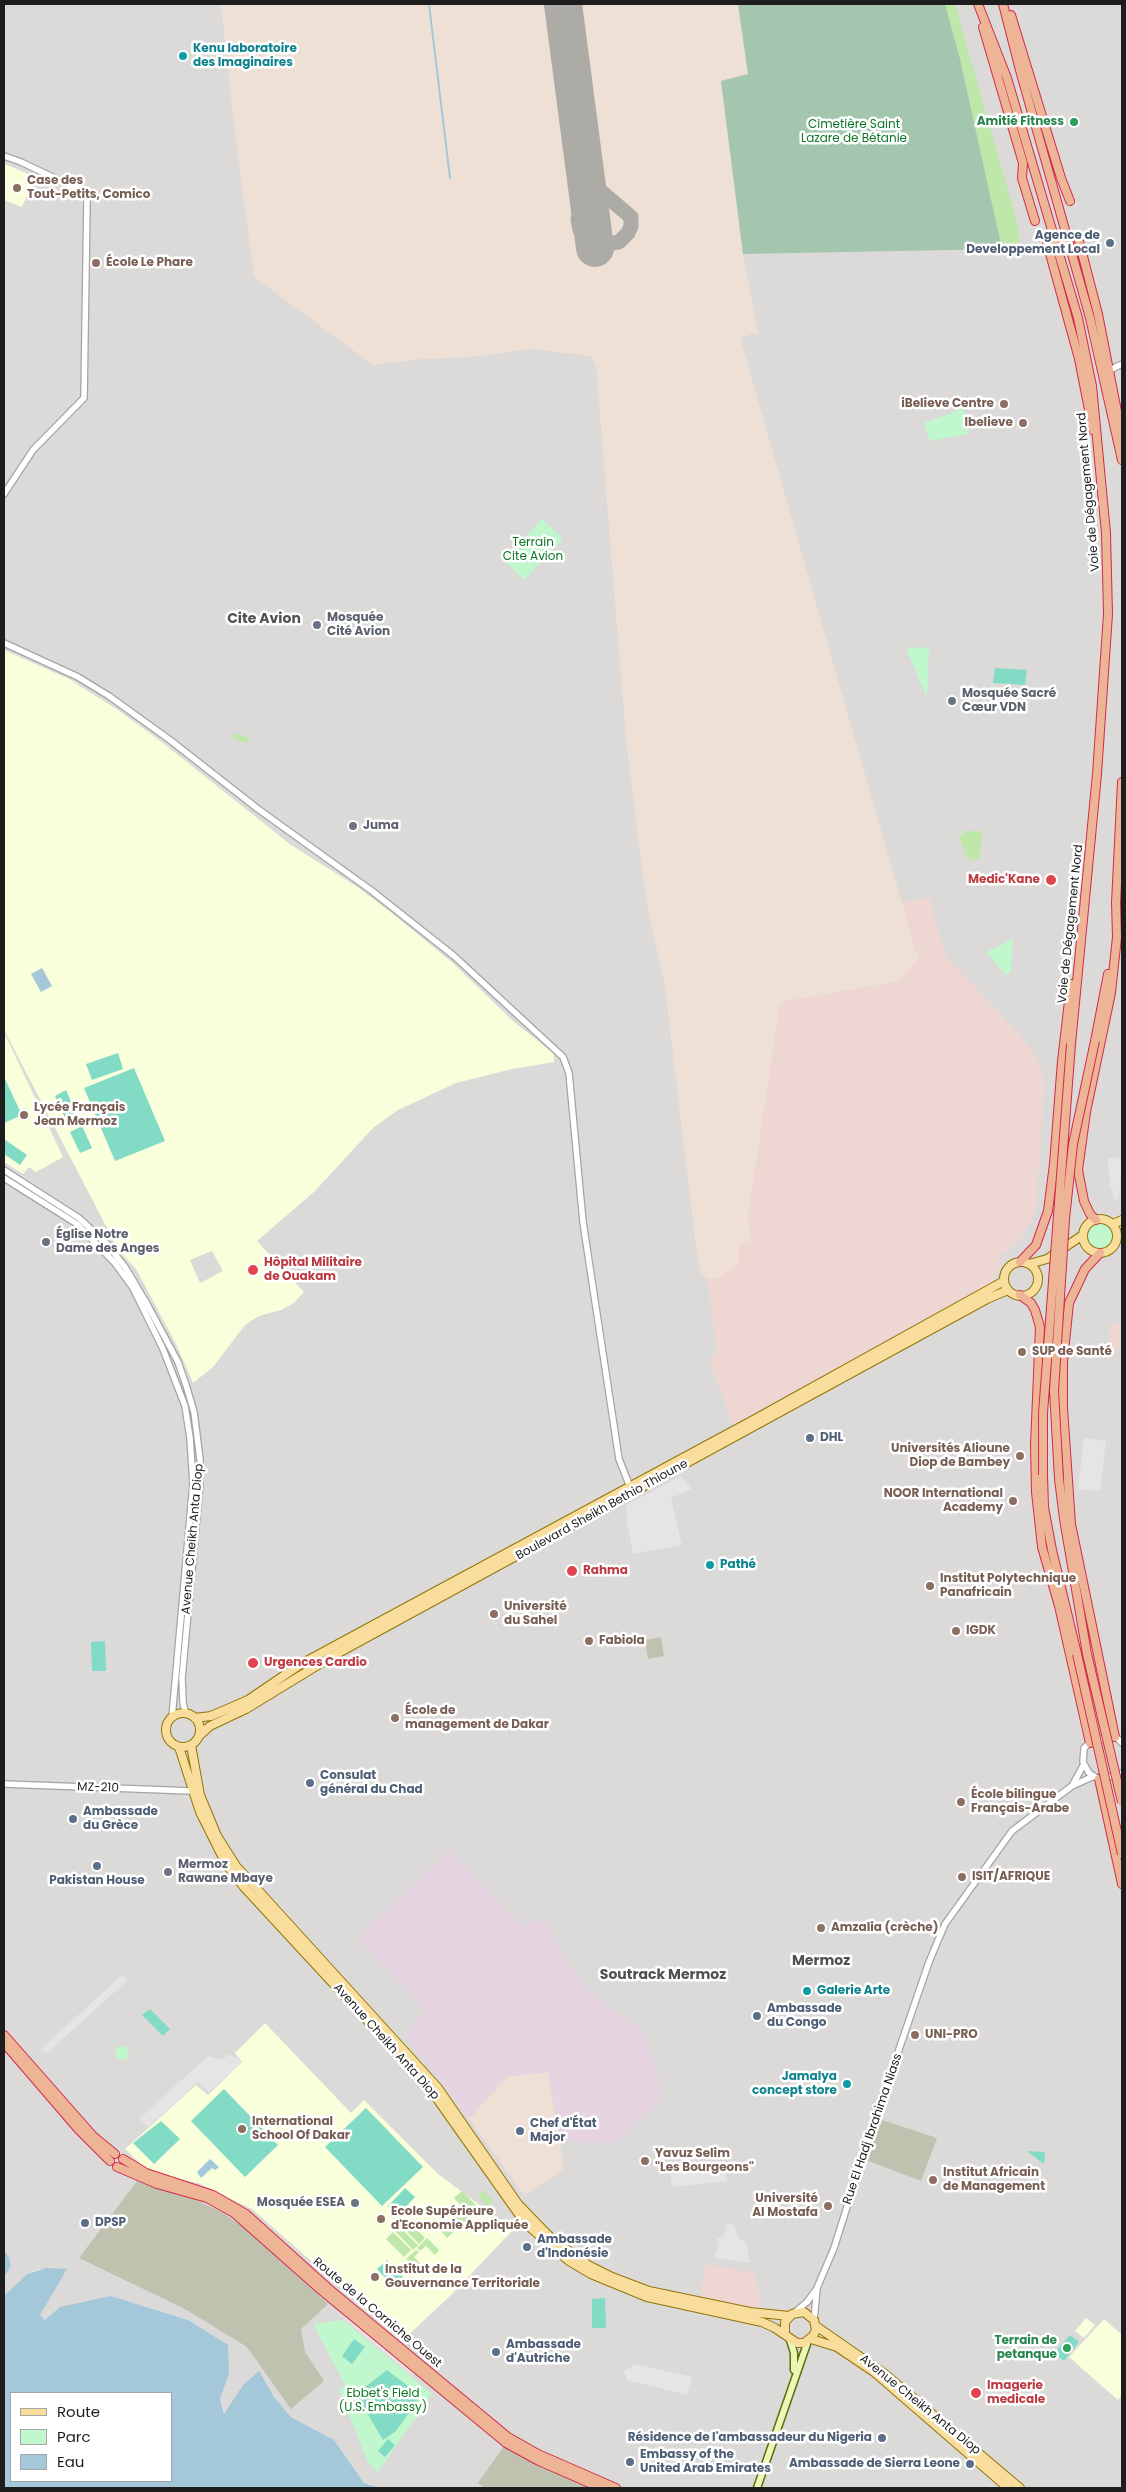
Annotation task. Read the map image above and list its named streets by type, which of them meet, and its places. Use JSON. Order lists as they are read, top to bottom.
{
  "streets": {
    "highway": ["Voie de Dégagement Nord", "Route de la Corniche Ouest"],
    "main road": ["Boulevard Sheikh Bethio Thioune", "Avenue Cheikh Anta Diop"],
    "street": ["MZ-210", "Rue El Hadj Ibrahima Niass"]
  },
  "crossings": [
    ["Boulevard Sheikh Bethio Thioune", "Avenue Cheikh Anta Diop"],
    ["Avenue Cheikh Anta Diop", "MZ-210"]
  ],
  "districts": ["Cite Avion", "Mermoz", "Soutrack Mermoz"],
  "parks": ["Cimetière Saint Lazare de Bétanie", "Terrain Cite Avion", "Ebbet's Field (U.S. Embassy)"],
  "places": [
    "Kenu laboratoire des Imaginaires",
    "Amitié Fitness",
    "Case des Tout-Petits, Comico",
    "Agence de Developpement Local",
    "École Le Phare",
    "iBelieve Centre",
    "Ibelieve",
    "Mosquée Cité Avion",
    "Mosquée Sacré Cœur VDN",
    "Juma",
    "Medic'Kane",
    "Lycée Français Jean Mermoz",
    "Église Notre Dame des Anges",
    "Hôpital Militaire de Ouakam",
    "SUP de Santé",
    "DHL",
    "Universités Alioune Diop de Bambey",
    "NOOR International Academy",
    "Pathé",
    "Rahma",
    "Institut Polytechnique Panafricain",
    "Université du Sahel",
    "IGDK",
    "Fabiola",
    "Urgences Cardio",
    "École de management de Dakar",
    "Consulat général du Chad",
    "École bilingue Français-Arabe",
    "Ambassade du Grèce",
    "Pakistan House",
    "Mermoz Rawane Mbaye",
    "ISIT/AFRIQUE",
    "Amzalia (crèche)",
    "Galerie Arte",
    "Ambassade du Congo",
    "UNI-PRO",
    "Jamalya concept store",
    "International School Of Dakar",
    "Chef d'État Major",
    "Yavuz Selim \"Les Bourgeons\"",
    "Institut Africain de Management",
    "Mosquée ESEA",
    "Université Al Mostafa",
    "Ecole Supérieure d'Economie Appliquée",
    "DPSP",
    "Ambassade d'Indonésie",
    "Institut de la Gouvernance Territoriale",
    "Terrain de petanque",
    "Ambassade d'Autriche",
    "Imagerie medicale",
    "Résidence de l'ambassadeur du Nigeria",
    "Embassy of the United Arab Emirates",
    "Ambassade de Sierra Leone"
  ],
  "legend": ["Route", "Parc", "Eau"]
}
